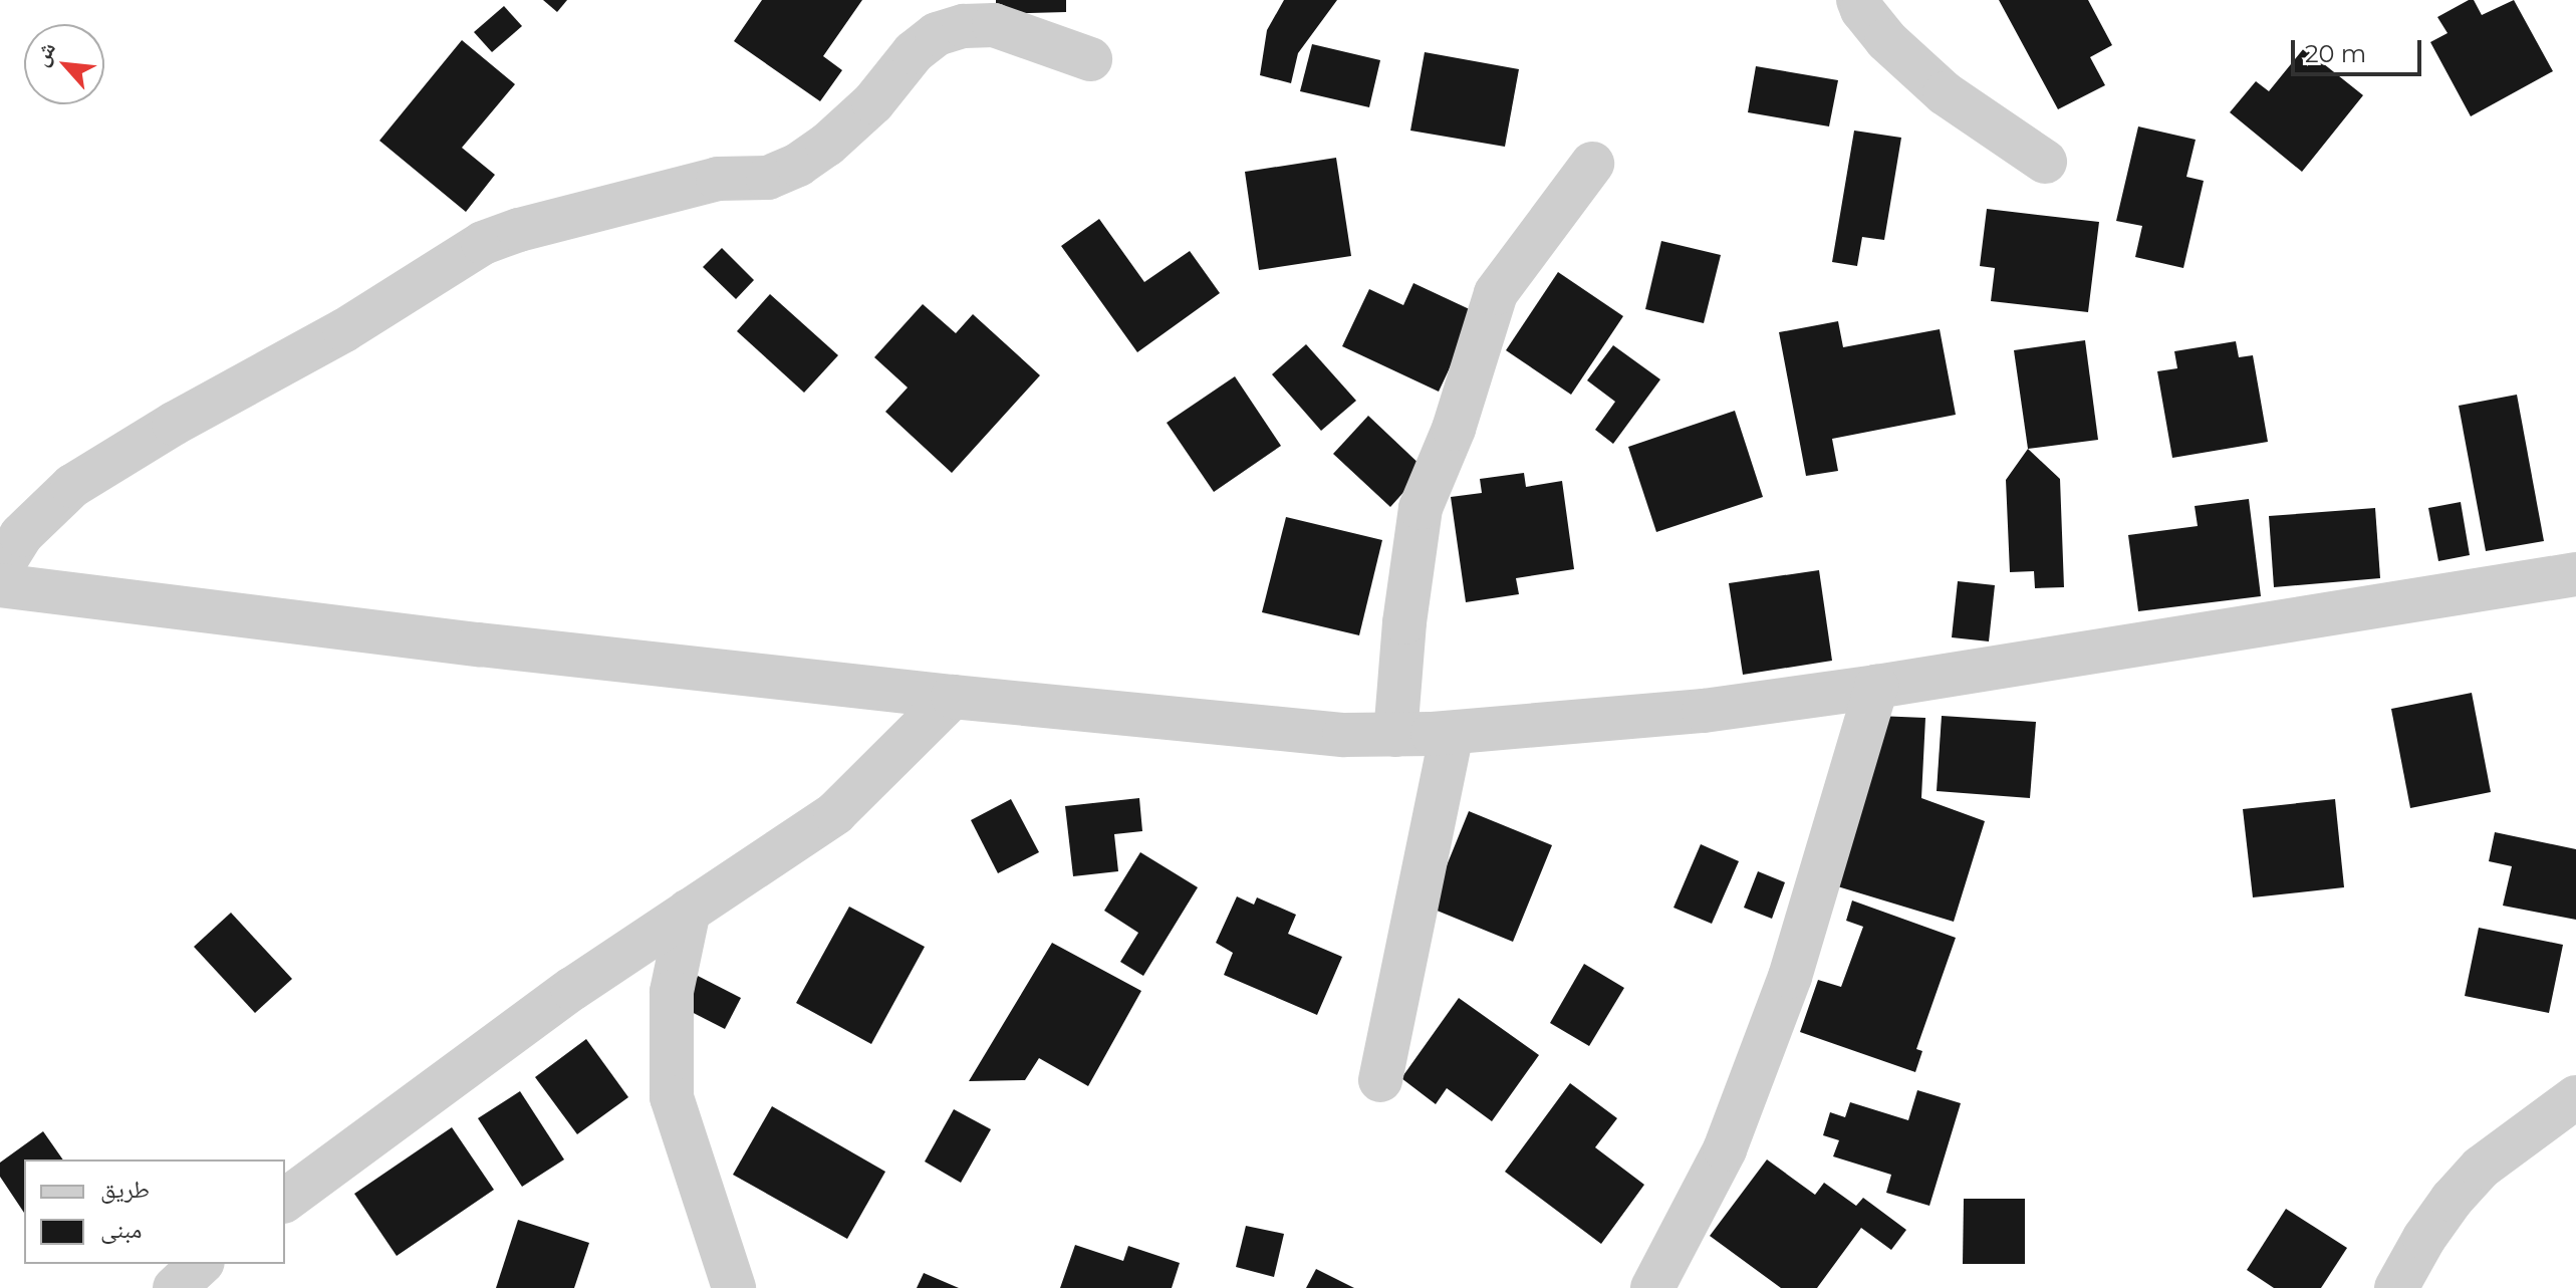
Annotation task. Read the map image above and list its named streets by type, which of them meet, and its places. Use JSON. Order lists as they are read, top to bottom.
{
  "legend": ["طريق", "مبنى"],
  "scale_bar": "20 m",
  "north": "top left"
}
